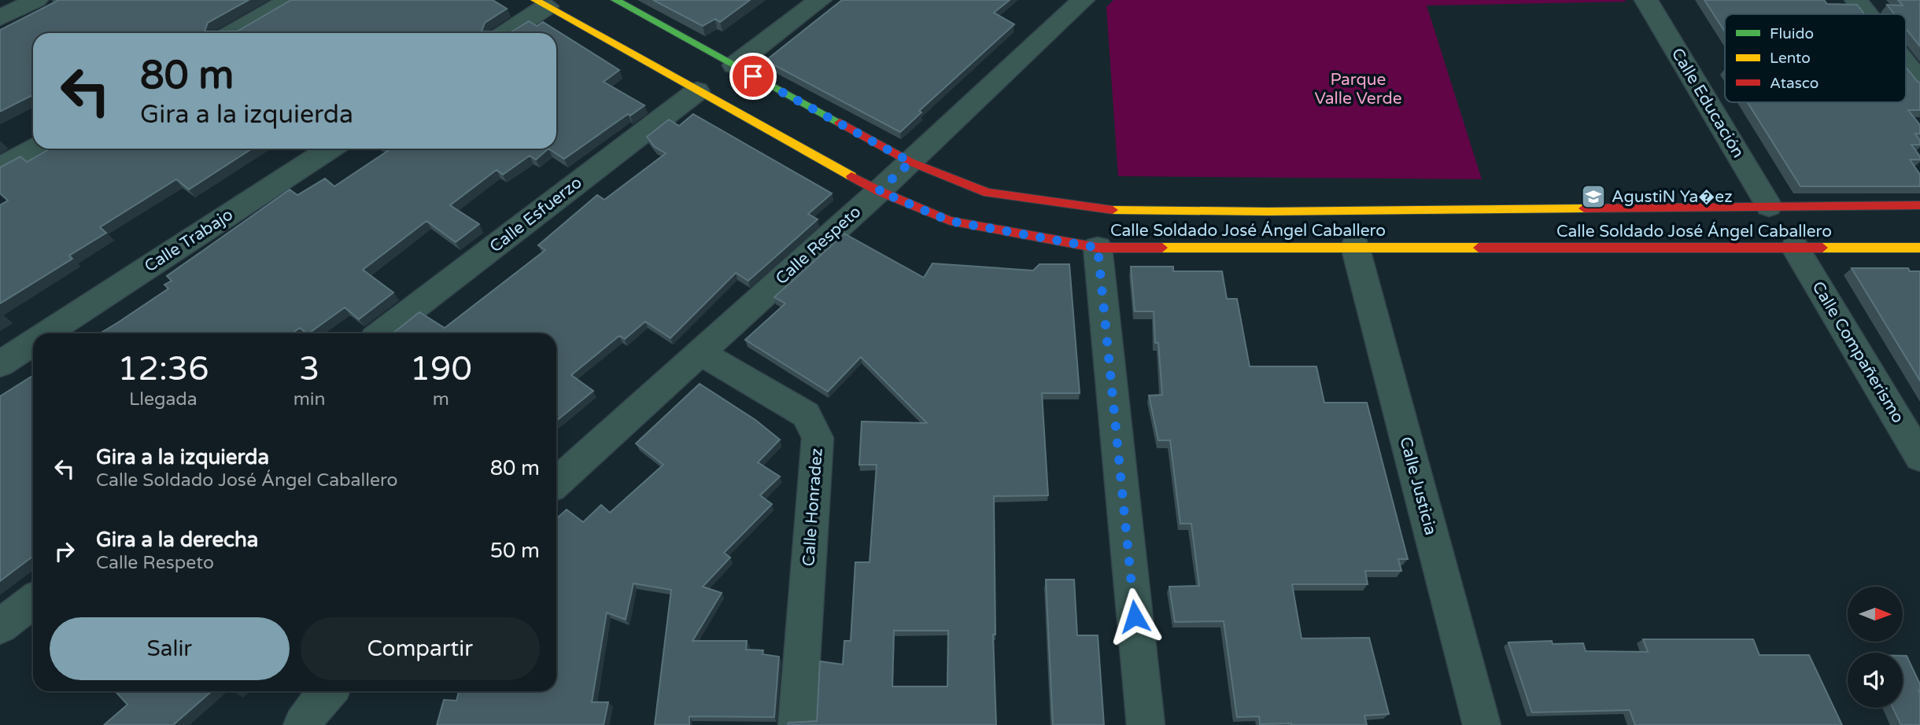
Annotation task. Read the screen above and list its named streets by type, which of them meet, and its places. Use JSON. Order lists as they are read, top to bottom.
{
  "streets": {
    "street": [
      "Calle Educación",
      "Calle Esfuerzo",
      "Calle Soldado José Ángel Caballero",
      "Calle Trabajo",
      "Calle Respeto",
      "Calle Compañerismo",
      "Calle Justicia",
      "Calle Honradez"
    ]
  },
  "crossings": [
    ["Calle Educación", "Calle Soldado José Ángel Caballero"],
    ["Calle Esfuerzo", "Calle Soldado José Ángel Caballero"],
    ["Calle Soldado José Ángel Caballero", "Calle Respeto"],
    ["Calle Soldado José Ángel Caballero", "Calle Compañerismo"],
    ["Calle Soldado José Ángel Caballero", "Calle Justicia"],
    ["Calle Respeto", "Calle Honradez"]
  ],
  "parks": ["Parque Valle Verde"],
  "places": {
    "school or university": ["AgustiN Ya�ez"]
  },
  "legend": ["Fluido", "Lento", "Atasco"],
  "north": "right",
  "page": {
    "turn": ["80 m", "Gira a la izquierda"],
    "eta": [
      "12:36",
      "Llegada",
      "3",
      "min",
      "190",
      "m"
    ],
    "list": [
      {
        "name": "Gira a la izquierda",
        "note": "Calle Soldado José Ángel Caballero",
        "value": "80 m"
      },
      {
        "name": "Gira a la derecha",
        "note": "Calle Respeto",
        "value": "50 m"
      }
    ],
    "buttons": ["Salir", "Compartir"]
  }
}
